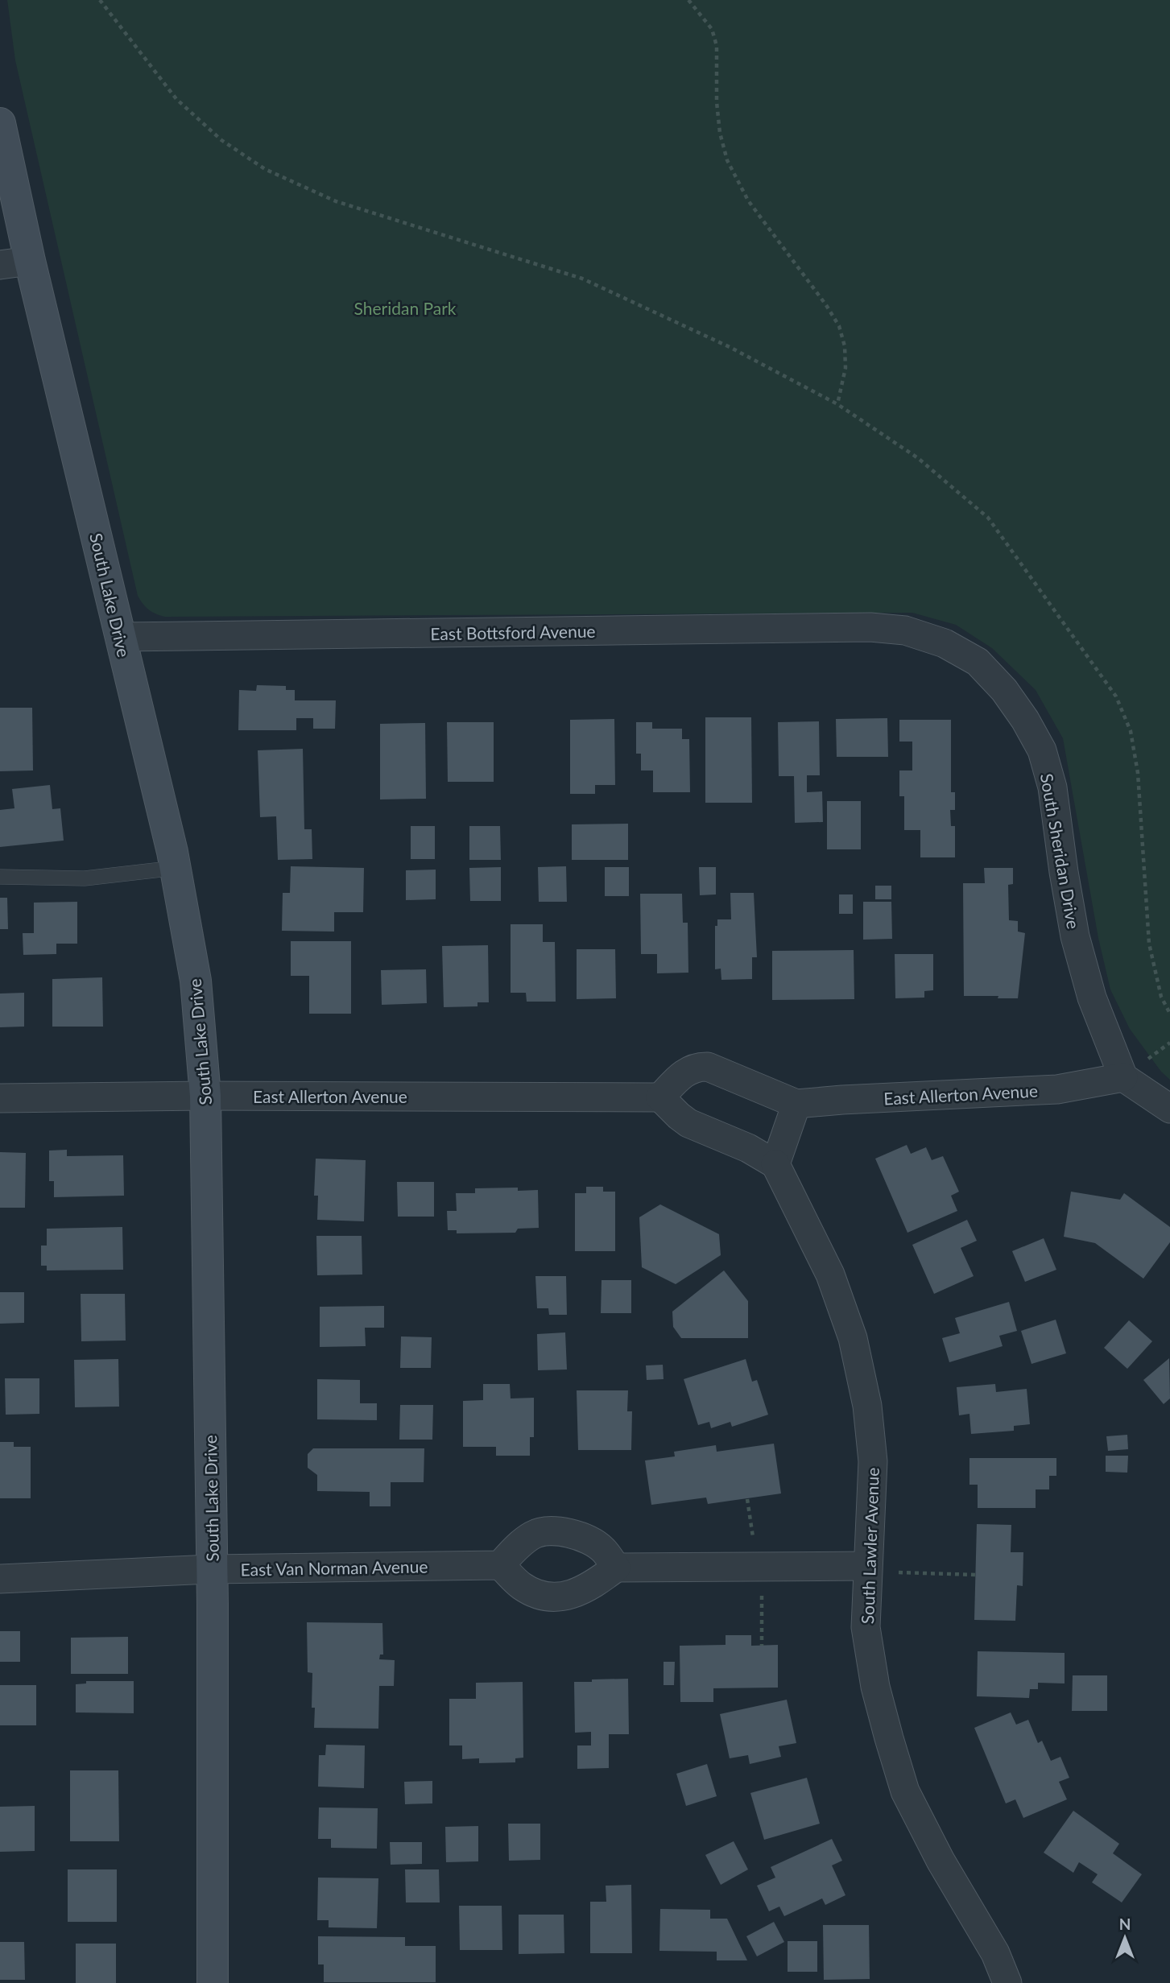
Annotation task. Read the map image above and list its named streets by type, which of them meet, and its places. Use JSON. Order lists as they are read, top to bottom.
{
  "streets": {
    "main road": ["South Lake Drive"],
    "street": [
      "East Bottsford Avenue",
      "South Sheridan Drive",
      "East Allerton Avenue",
      "South Lawler Avenue",
      "East Van Norman Avenue"
    ]
  },
  "crossings": [
    ["South Lake Drive", "East Bottsford Avenue"],
    ["South Lake Drive", "East Allerton Avenue"],
    ["South Lake Drive", "East Van Norman Avenue"],
    ["East Bottsford Avenue", "South Sheridan Drive"],
    ["South Sheridan Drive", "East Allerton Avenue"]
  ],
  "parks": ["Sheridan Park"],
  "north": "top"
}
